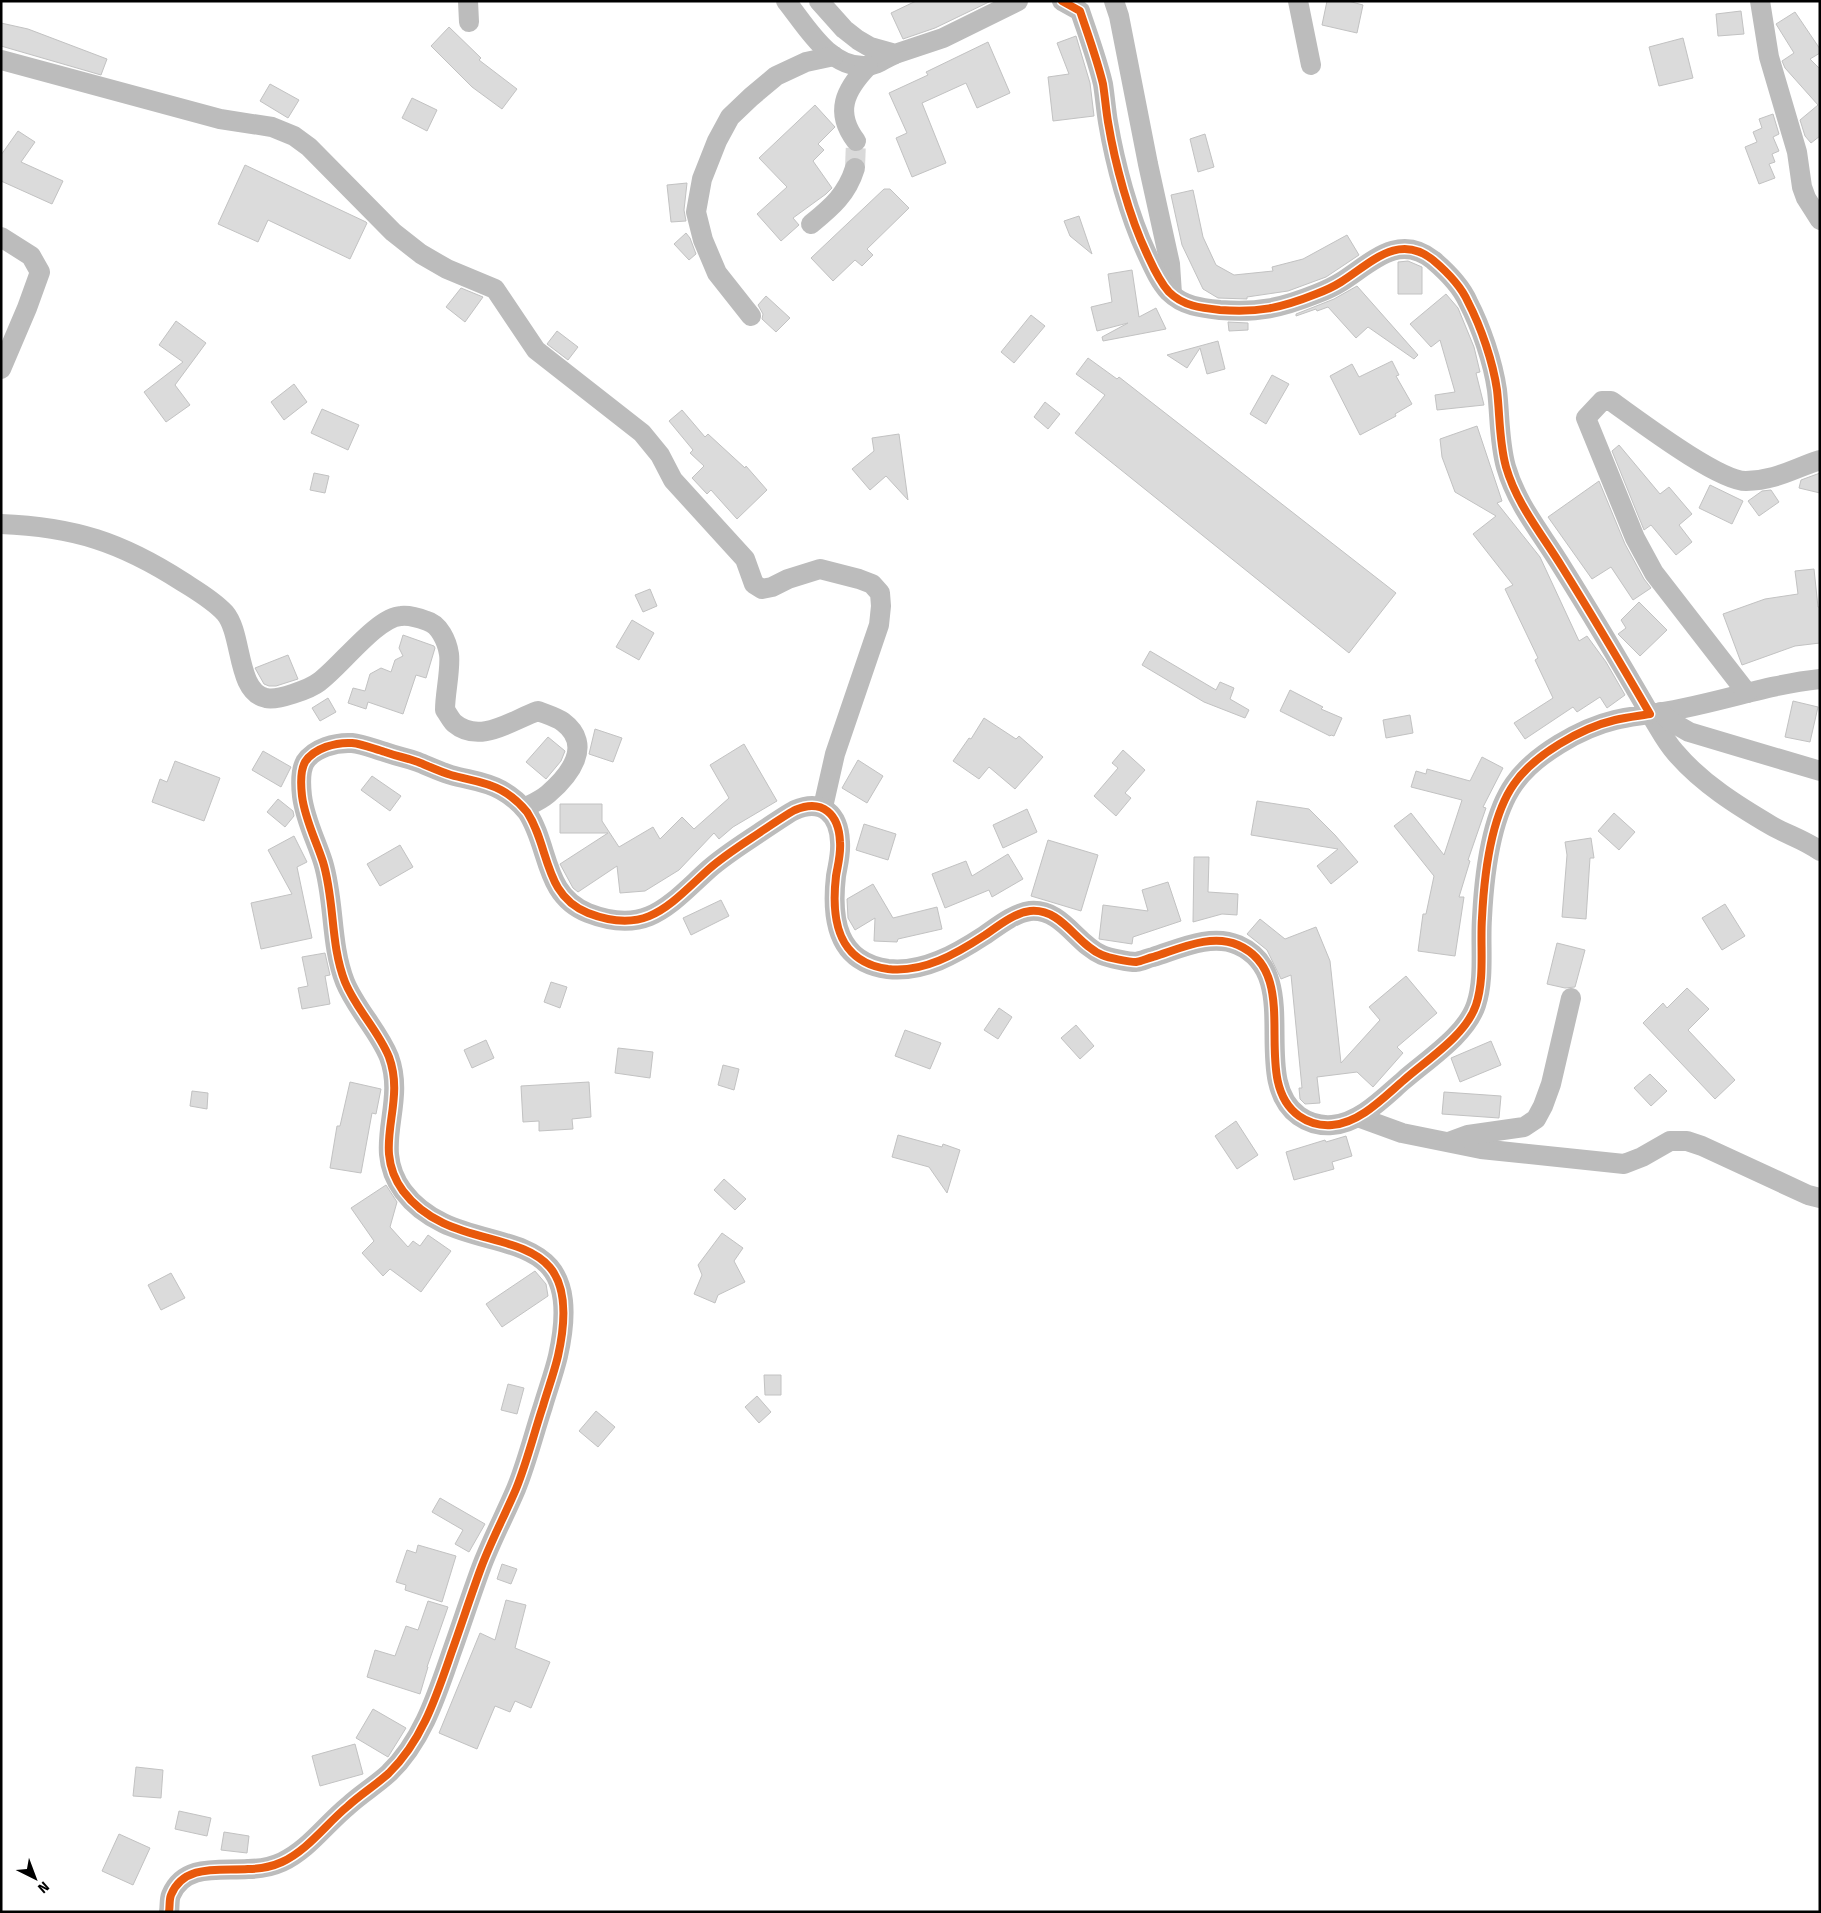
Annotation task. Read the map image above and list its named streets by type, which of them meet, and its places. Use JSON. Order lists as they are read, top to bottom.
{
  "north": "bottom right"
}
